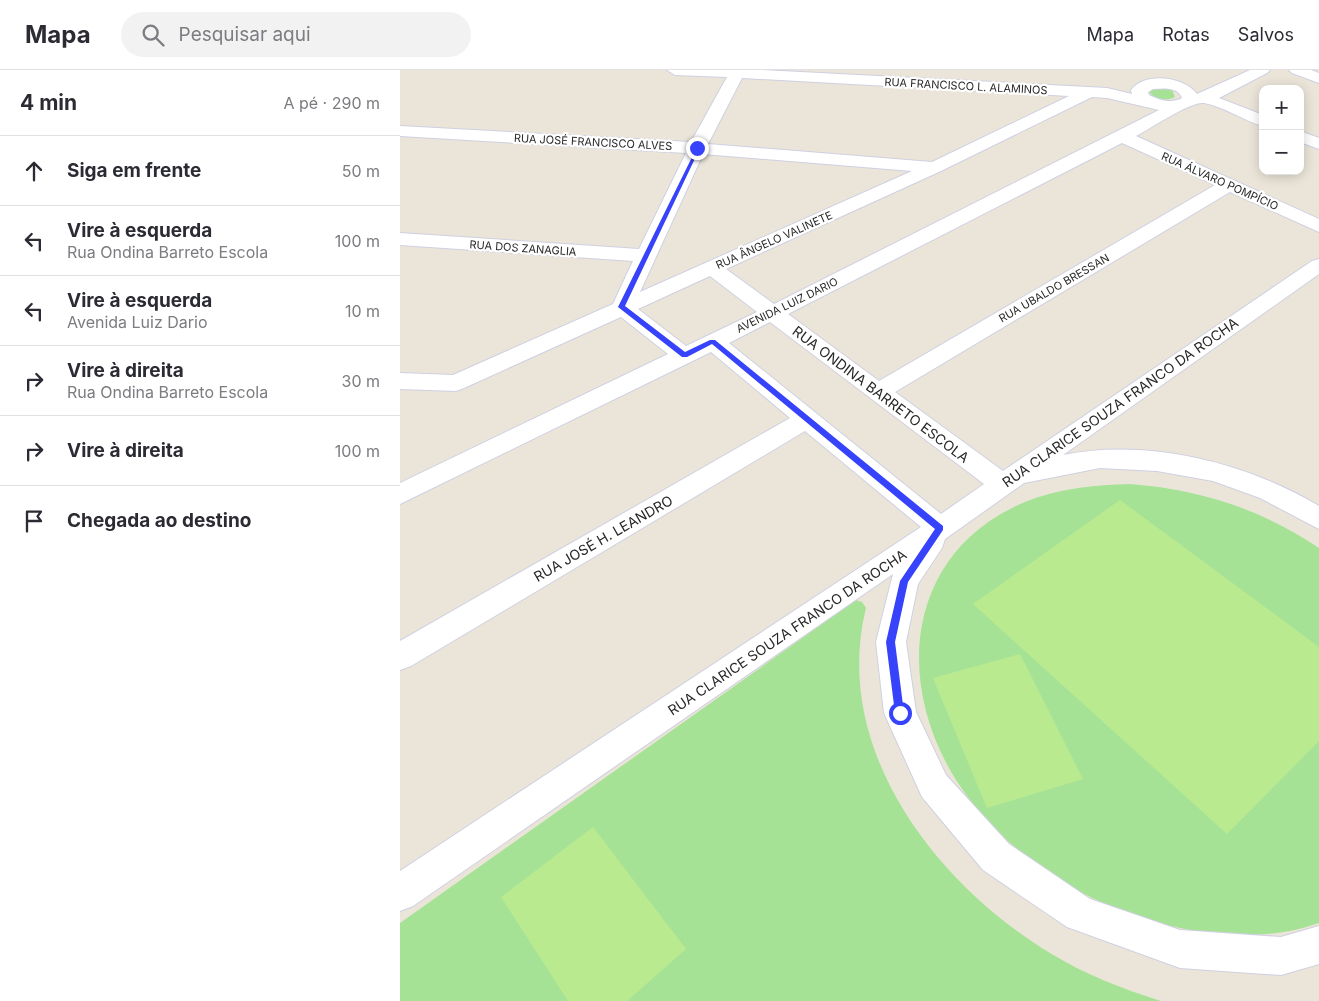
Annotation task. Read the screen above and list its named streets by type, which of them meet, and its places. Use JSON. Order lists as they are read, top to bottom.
{
  "streets": {
    "street": [
      "RUA FRANCISCO L. ALAMINOS",
      "RUA JOSÉ FRANCISCO ALVES",
      "RUA ÁLVARO POMPÍCIO",
      "RUA ÂNGELO VALINETE",
      "RUA DOS ZANAGLIA",
      "RUA UBALDO BRESSAN",
      "AVENIDA LUIZ DARIO",
      "RUA ONDINA BARRETO ESCOLA",
      "RUA CLARICE SOUZA FRANCO DA ROCHA",
      "RUA JOSÉ H. LEANDRO"
    ]
  },
  "crossings": [
    ["RUA FRANCISCO L. ALAMINOS", "RUA ÂNGELO VALINETE"],
    ["RUA JOSÉ FRANCISCO ALVES", "RUA ÂNGELO VALINETE"],
    ["RUA ÁLVARO POMPÍCIO", "RUA UBALDO BRESSAN"],
    ["RUA ÁLVARO POMPÍCIO", "AVENIDA LUIZ DARIO"],
    ["RUA ÂNGELO VALINETE", "RUA ONDINA BARRETO ESCOLA"],
    ["RUA UBALDO BRESSAN", "RUA ONDINA BARRETO ESCOLA"],
    ["AVENIDA LUIZ DARIO", "RUA ONDINA BARRETO ESCOLA"],
    ["RUA ONDINA BARRETO ESCOLA", "RUA CLARICE SOUZA FRANCO DA ROCHA"]
  ],
  "page": {
    "header": "Mapa",
    "search": "Pesquisar aqui",
    "nav": ["Mapa", "Rotas", "Salvos"],
    "heading": ["4 min", "A pé · 290 m"],
    "map_buttons": ["+", "−"],
    "list": [
      ["Siga em frente", "50 m"],
      ["Vire à esquerda", "Rua Ondina Barreto Escola", "100 m"],
      ["Vire à esquerda", "Avenida Luiz Dario", "10 m"],
      ["Vire à direita", "Rua Ondina Barreto Escola", "30 m"],
      ["Vire à direita", "100 m"],
      "Chegada ao destino"
    ]
  }
}
